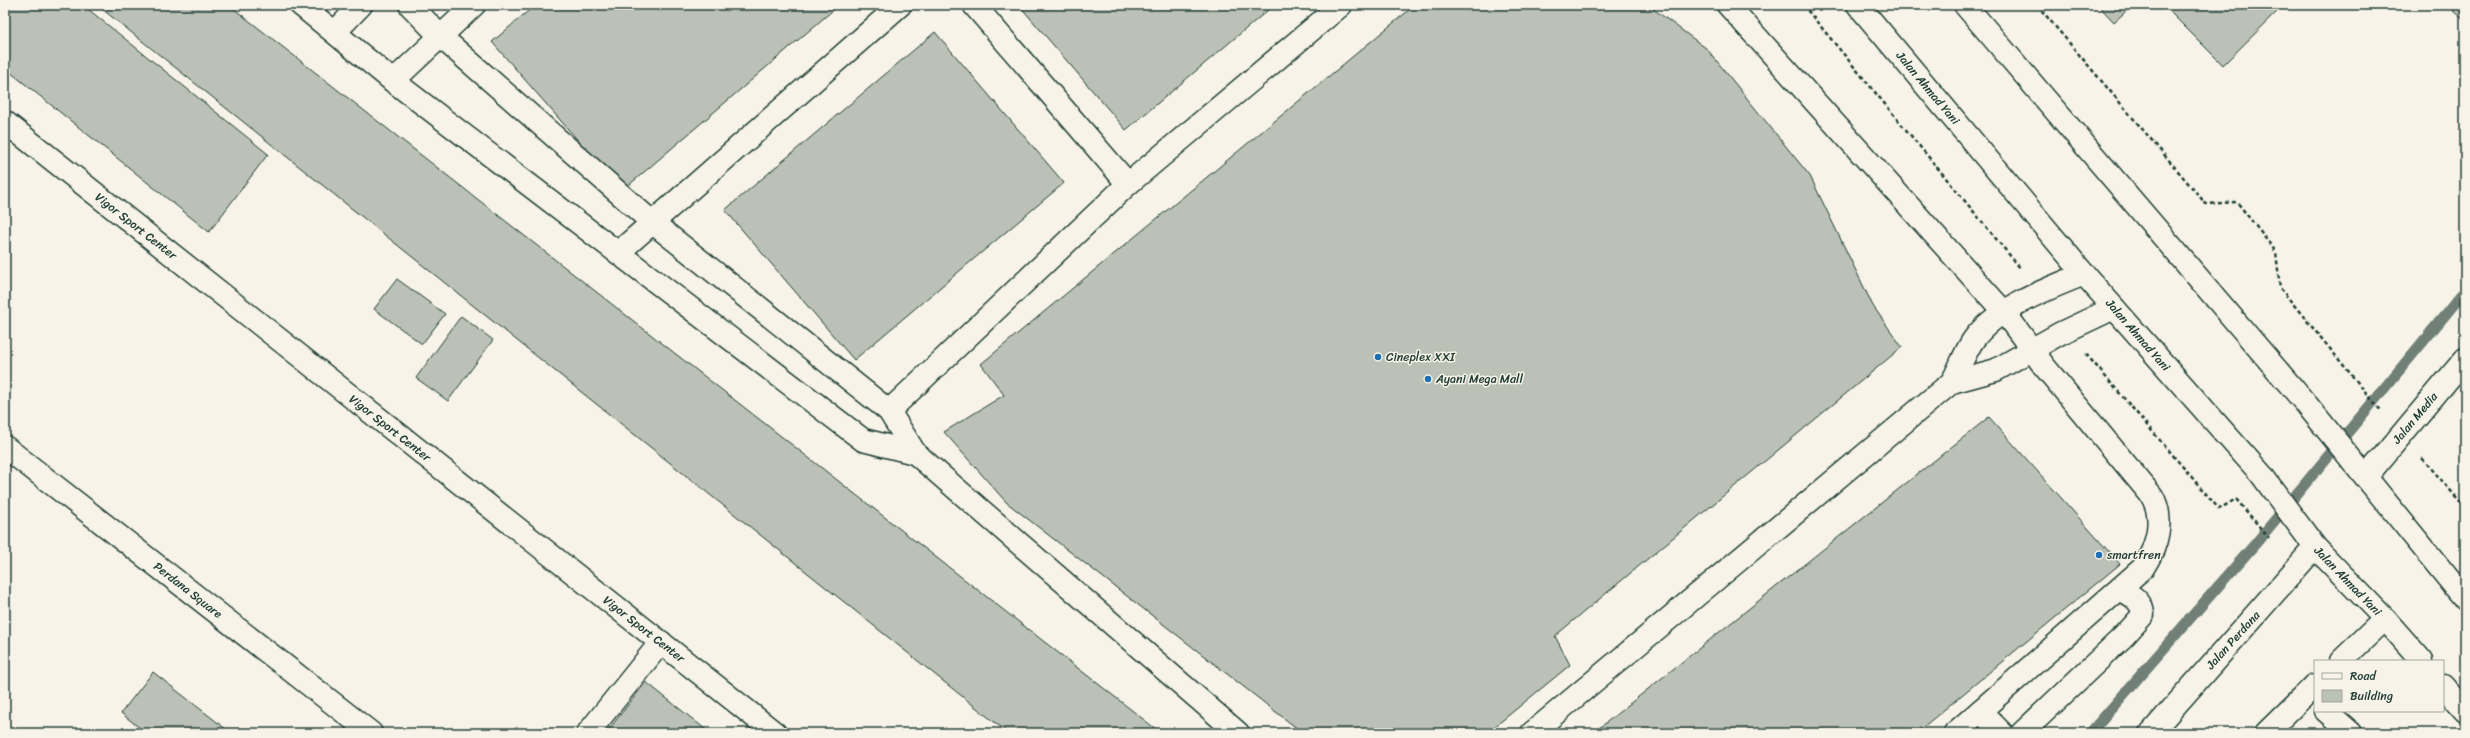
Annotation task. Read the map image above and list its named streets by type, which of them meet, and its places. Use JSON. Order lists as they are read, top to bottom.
{
  "streets": {
    "main road": [
      "Jalan Ahmad Yani",
      "Vigor Sport Center",
      "Jalan Media",
      "Perdana Square",
      "Jalan Perdana"
    ]
  },
  "crossings": [
    ["Jalan Ahmad Yani", "Jalan Perdana"]
  ],
  "places": ["Cineplex XXI", "Ayani Mega Mall", "smartfren"],
  "legend": ["Road", "Building"]
}
